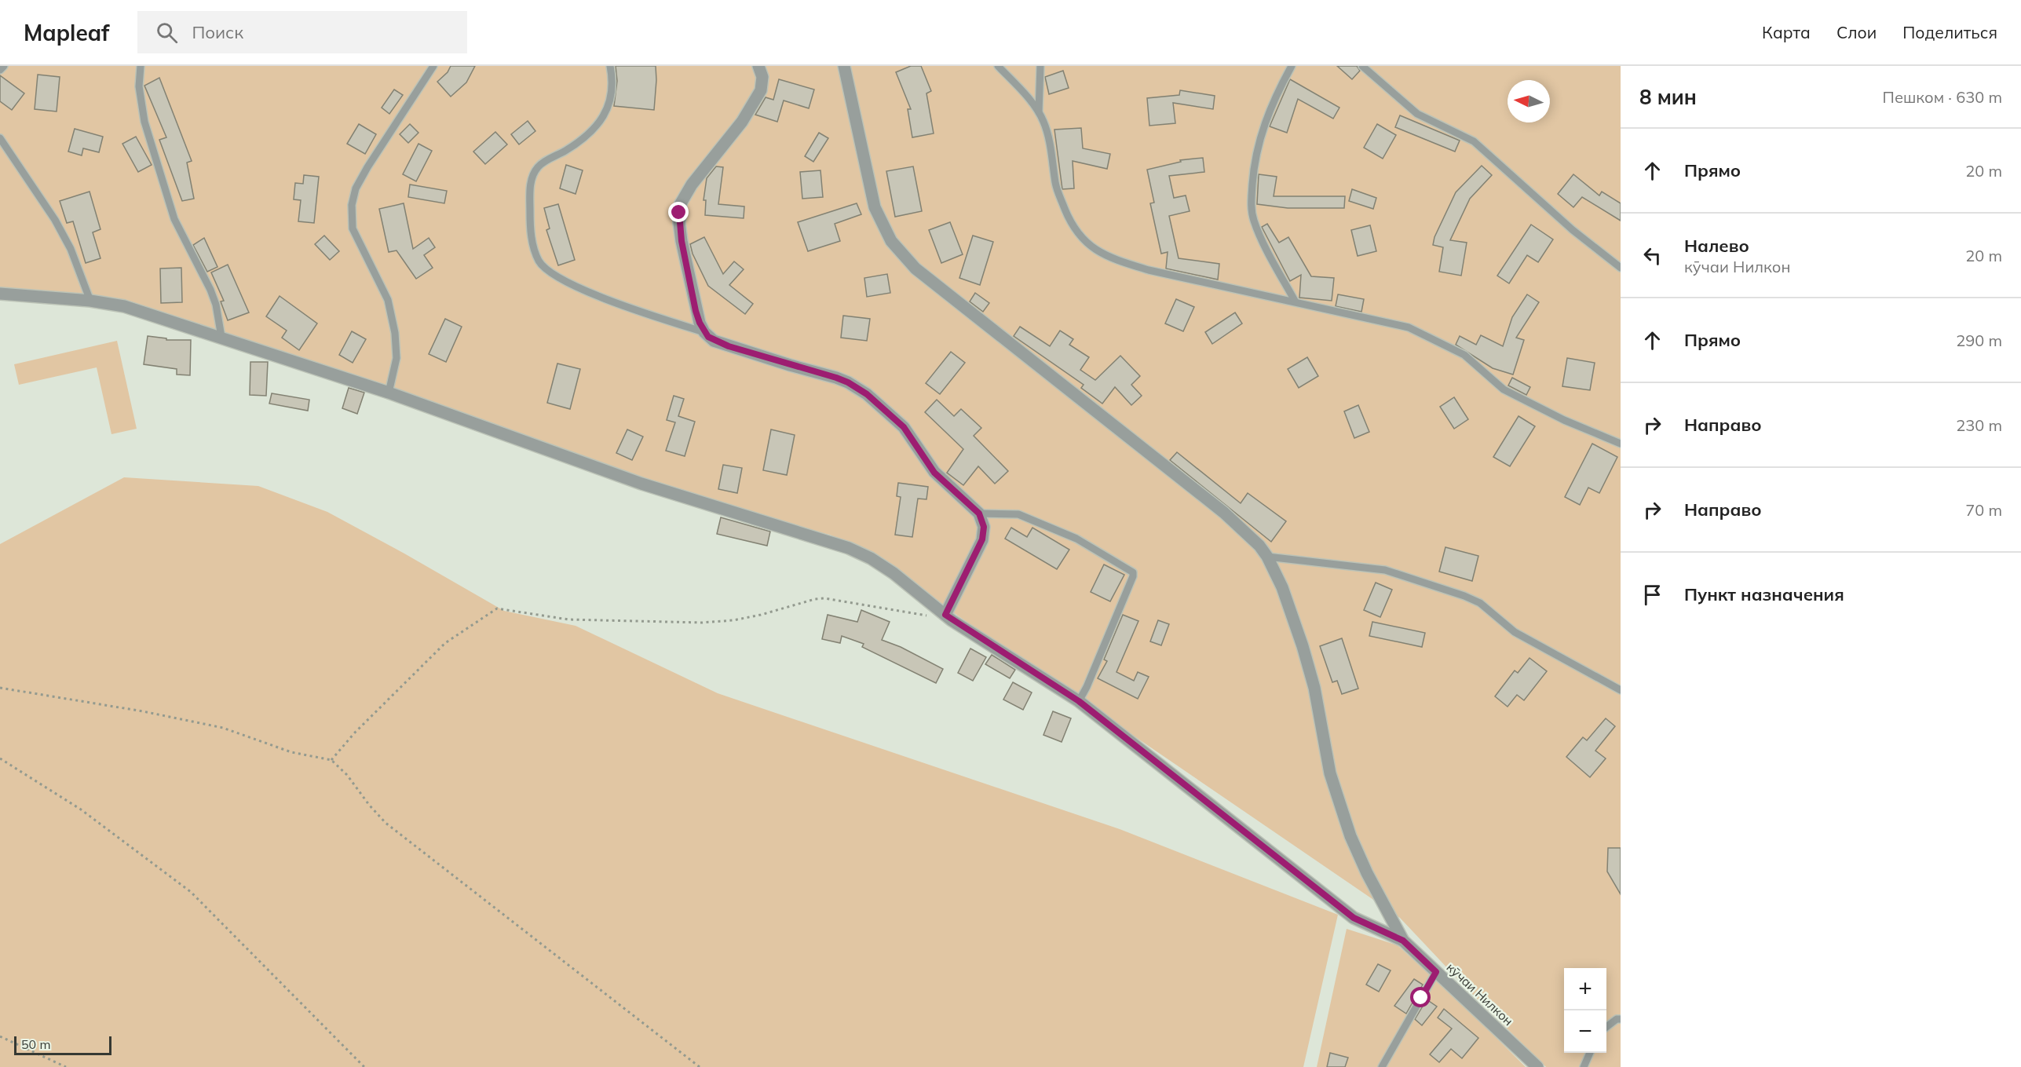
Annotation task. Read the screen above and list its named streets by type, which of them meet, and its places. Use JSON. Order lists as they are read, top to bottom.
{
  "streets": {
    "street": ["кӯчаи Нилкон"]
  },
  "scale_bar": "50 m",
  "north": "left",
  "page": {
    "header": "Mapleaf",
    "search": "Поиск",
    "nav": ["Карта", "Слои", "Поделиться"],
    "heading": ["8 мин", "Пешком · 630 m"],
    "list": [
      ["Прямо", "20 m"],
      ["Налево", "кӯчаи Нилкон", "20 m"],
      ["Прямо", "290 m"],
      ["Направо", "230 m"],
      ["Направо", "70 m"],
      "Пункт назначения"
    ],
    "map_buttons": ["+", "−"],
    "scale": "50 m"
  }
}
